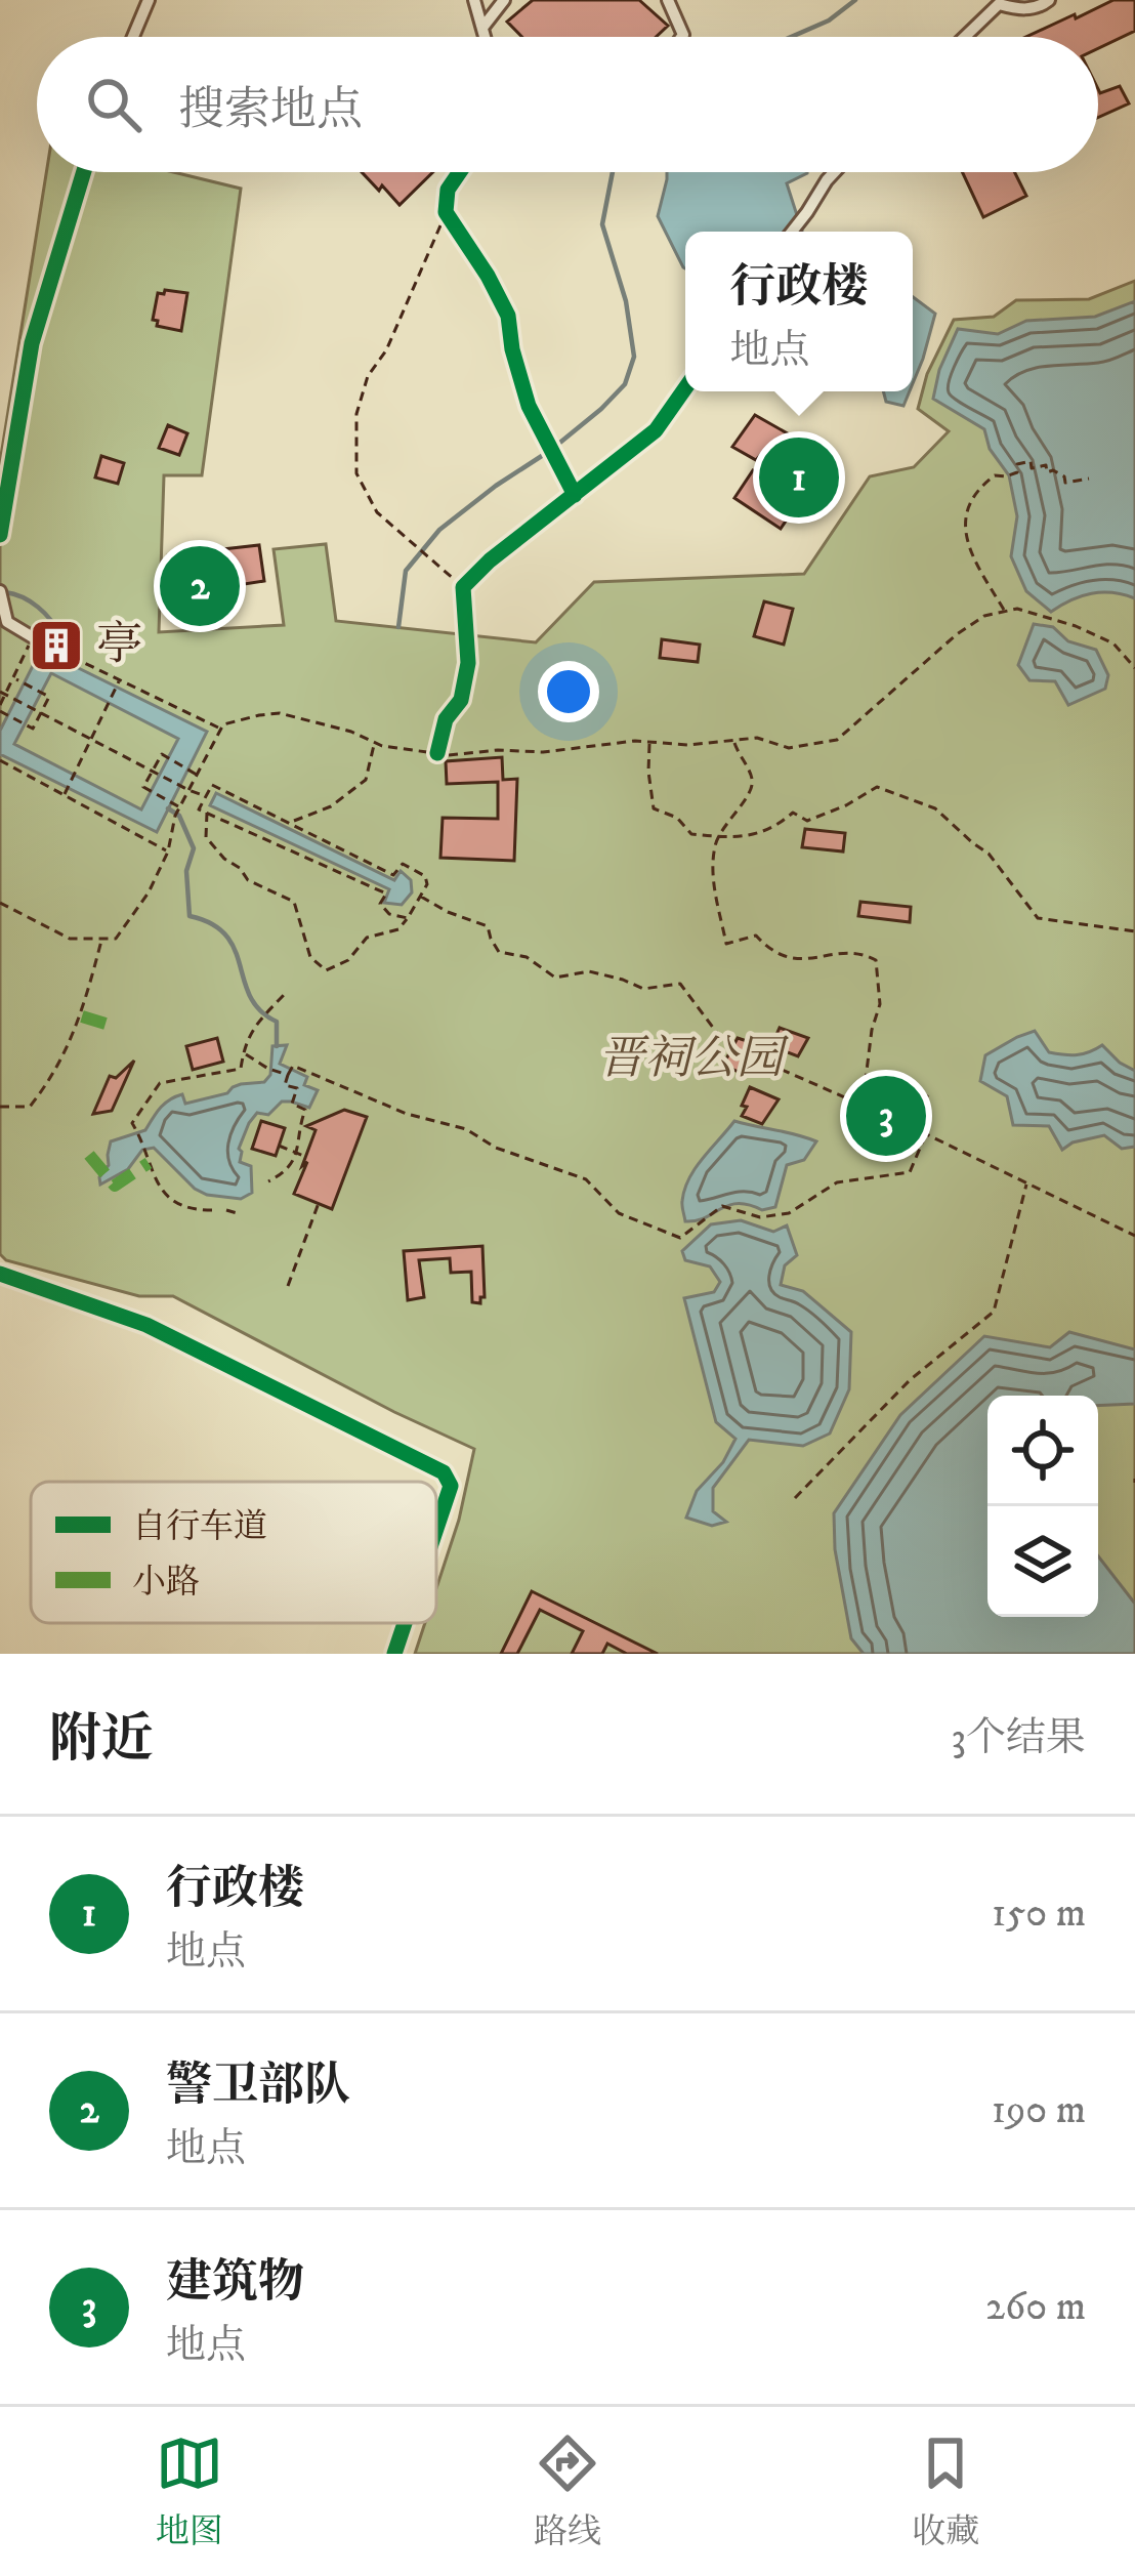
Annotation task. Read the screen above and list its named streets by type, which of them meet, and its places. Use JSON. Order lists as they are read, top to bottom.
{
  "parks": ["晋祠公园"],
  "places": {
    "building": ["亭"]
  },
  "legend": ["自行车道", "小路"],
  "page": {
    "search": "搜索地点",
    "popup": ["行政楼", "地点"],
    "pins": ["1", "2", "3"],
    "heading": ["附近", "3个结果"],
    "list": [
      {
        "mark": "1",
        "name": "行政楼",
        "note": "地点",
        "value": "150 m"
      },
      {
        "mark": "2",
        "name": "警卫部队",
        "note": "地点",
        "value": "190 m"
      },
      {
        "mark": "3",
        "name": "建筑物",
        "note": "地点",
        "value": "260 m"
      }
    ],
    "nav": ["地图", "路线", "收藏"]
  }
}
